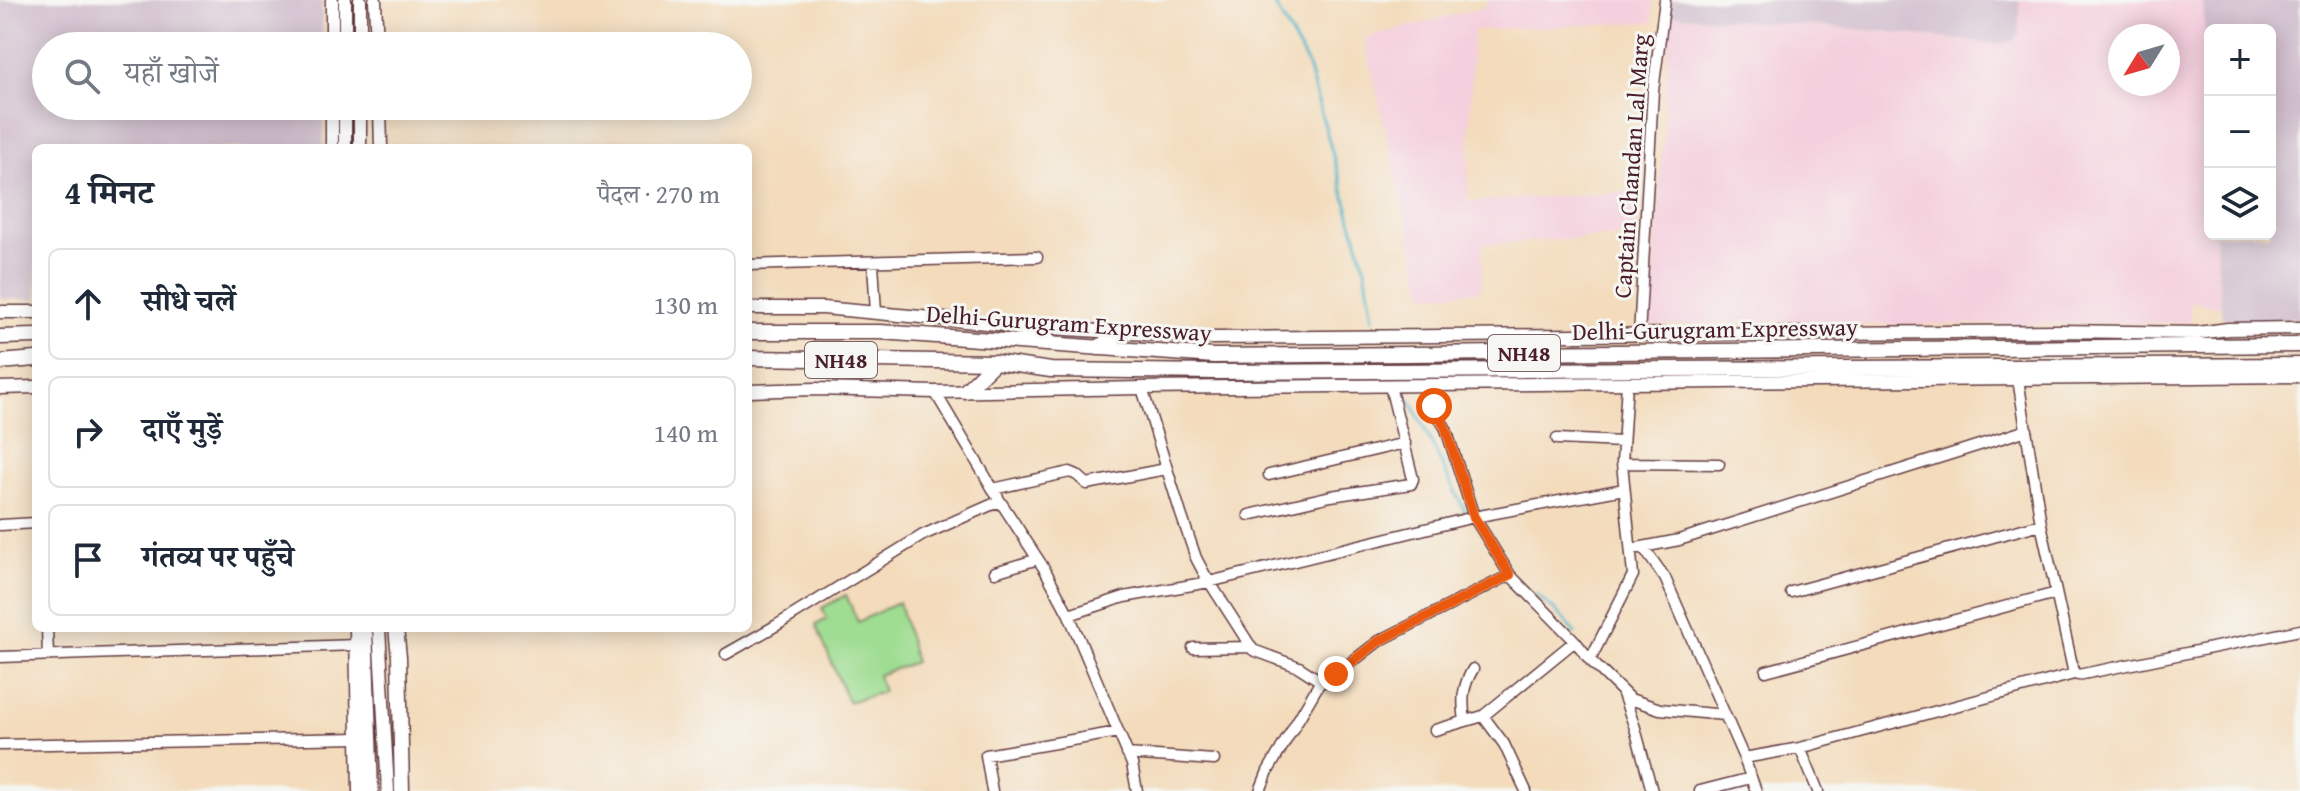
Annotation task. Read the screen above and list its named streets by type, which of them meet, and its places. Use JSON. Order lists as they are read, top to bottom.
{
  "streets": {
    "highway": ["Delhi-Gurugram Expressway", "NH48"],
    "street": ["Captain Chandan Lal Marg"]
  },
  "north": "bottom left",
  "page": {
    "map_buttons": ["+", "−"],
    "search": "यहाँ खोजें",
    "heading": ["4 मिनट", "पैदल · 270 m"],
    "list": [
      ["सीधे चलें", "130 m"],
      ["दाएँ मुड़ें", "140 m"],
      "गंतव्य पर पहुँचे"
    ]
  }
}
